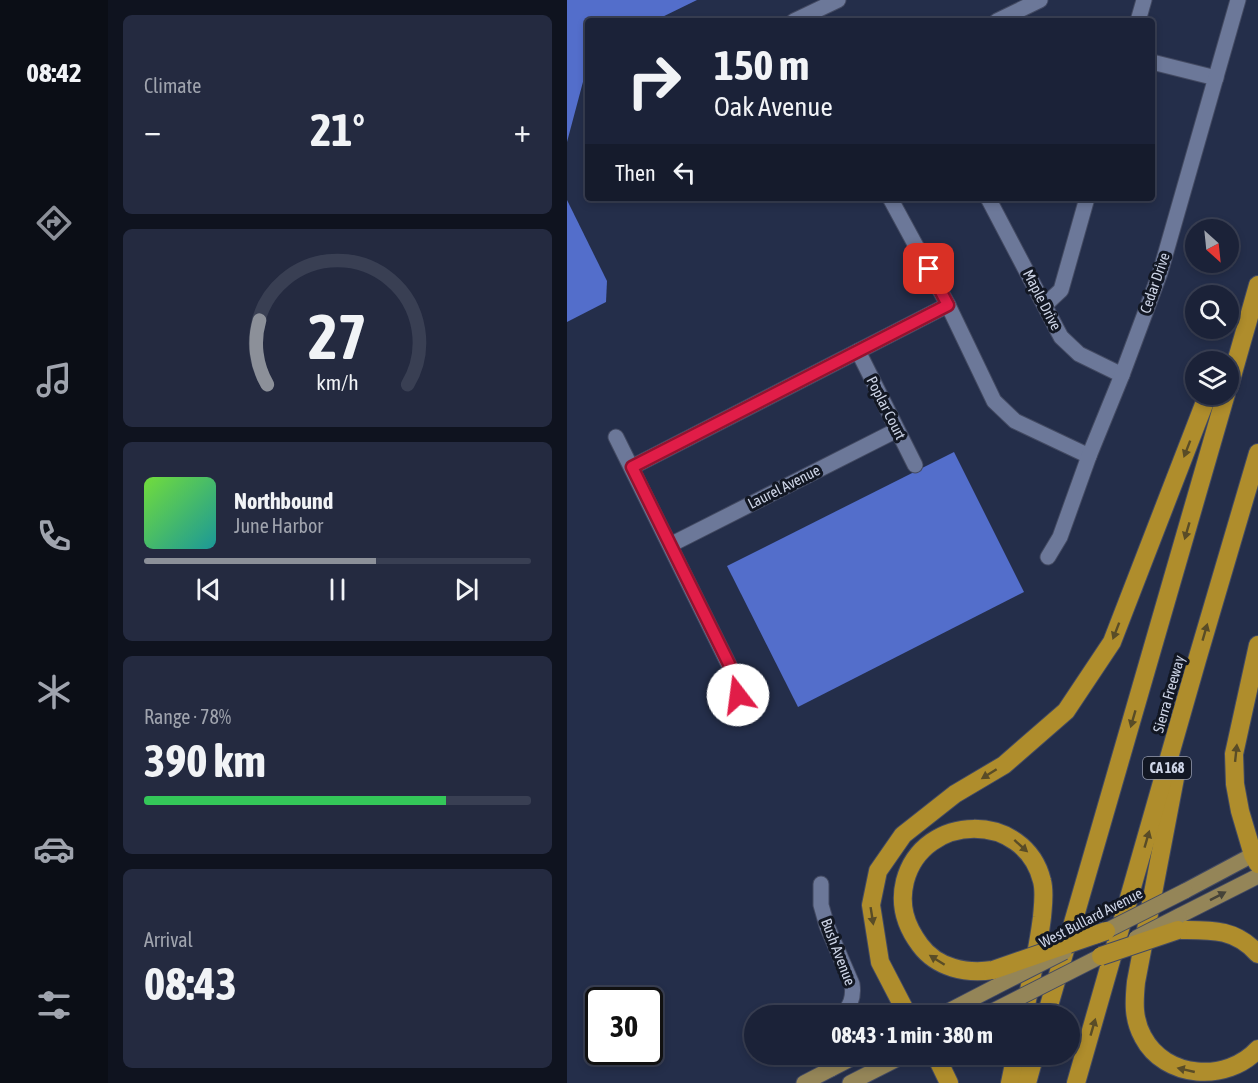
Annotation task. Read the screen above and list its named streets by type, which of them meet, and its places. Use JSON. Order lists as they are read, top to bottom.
{
  "streets": {
    "highway": ["Sierra Freeway", "CA 168"],
    "main road": ["West Bullard Avenue"],
    "street": [
      "Cedar Drive",
      "Maple Drive",
      "Poplar Court",
      "Laurel Avenue",
      "Bush Avenue"
    ]
  },
  "crossings": [
    ["Cedar Drive", "Maple Drive"],
    ["Poplar Court", "Laurel Avenue"]
  ],
  "north": "bottom right",
  "page": {
    "tabs": "08:42",
    "tile": [
      "Climate",
      ["Range · 78%", "390 km"],
      ["Arrival", "08:43"]
    ],
    "turn": ["150 m", "Oak Avenue"],
    "heat": ["−", "21°", "+"],
    "then": "Then",
    "song": ["Northbound", "June Harbor"],
    "limit": "30",
    "trip": "08:43 · 1 min · 380 m",
    "gauge": ["27", "km/h"]
  }
}
